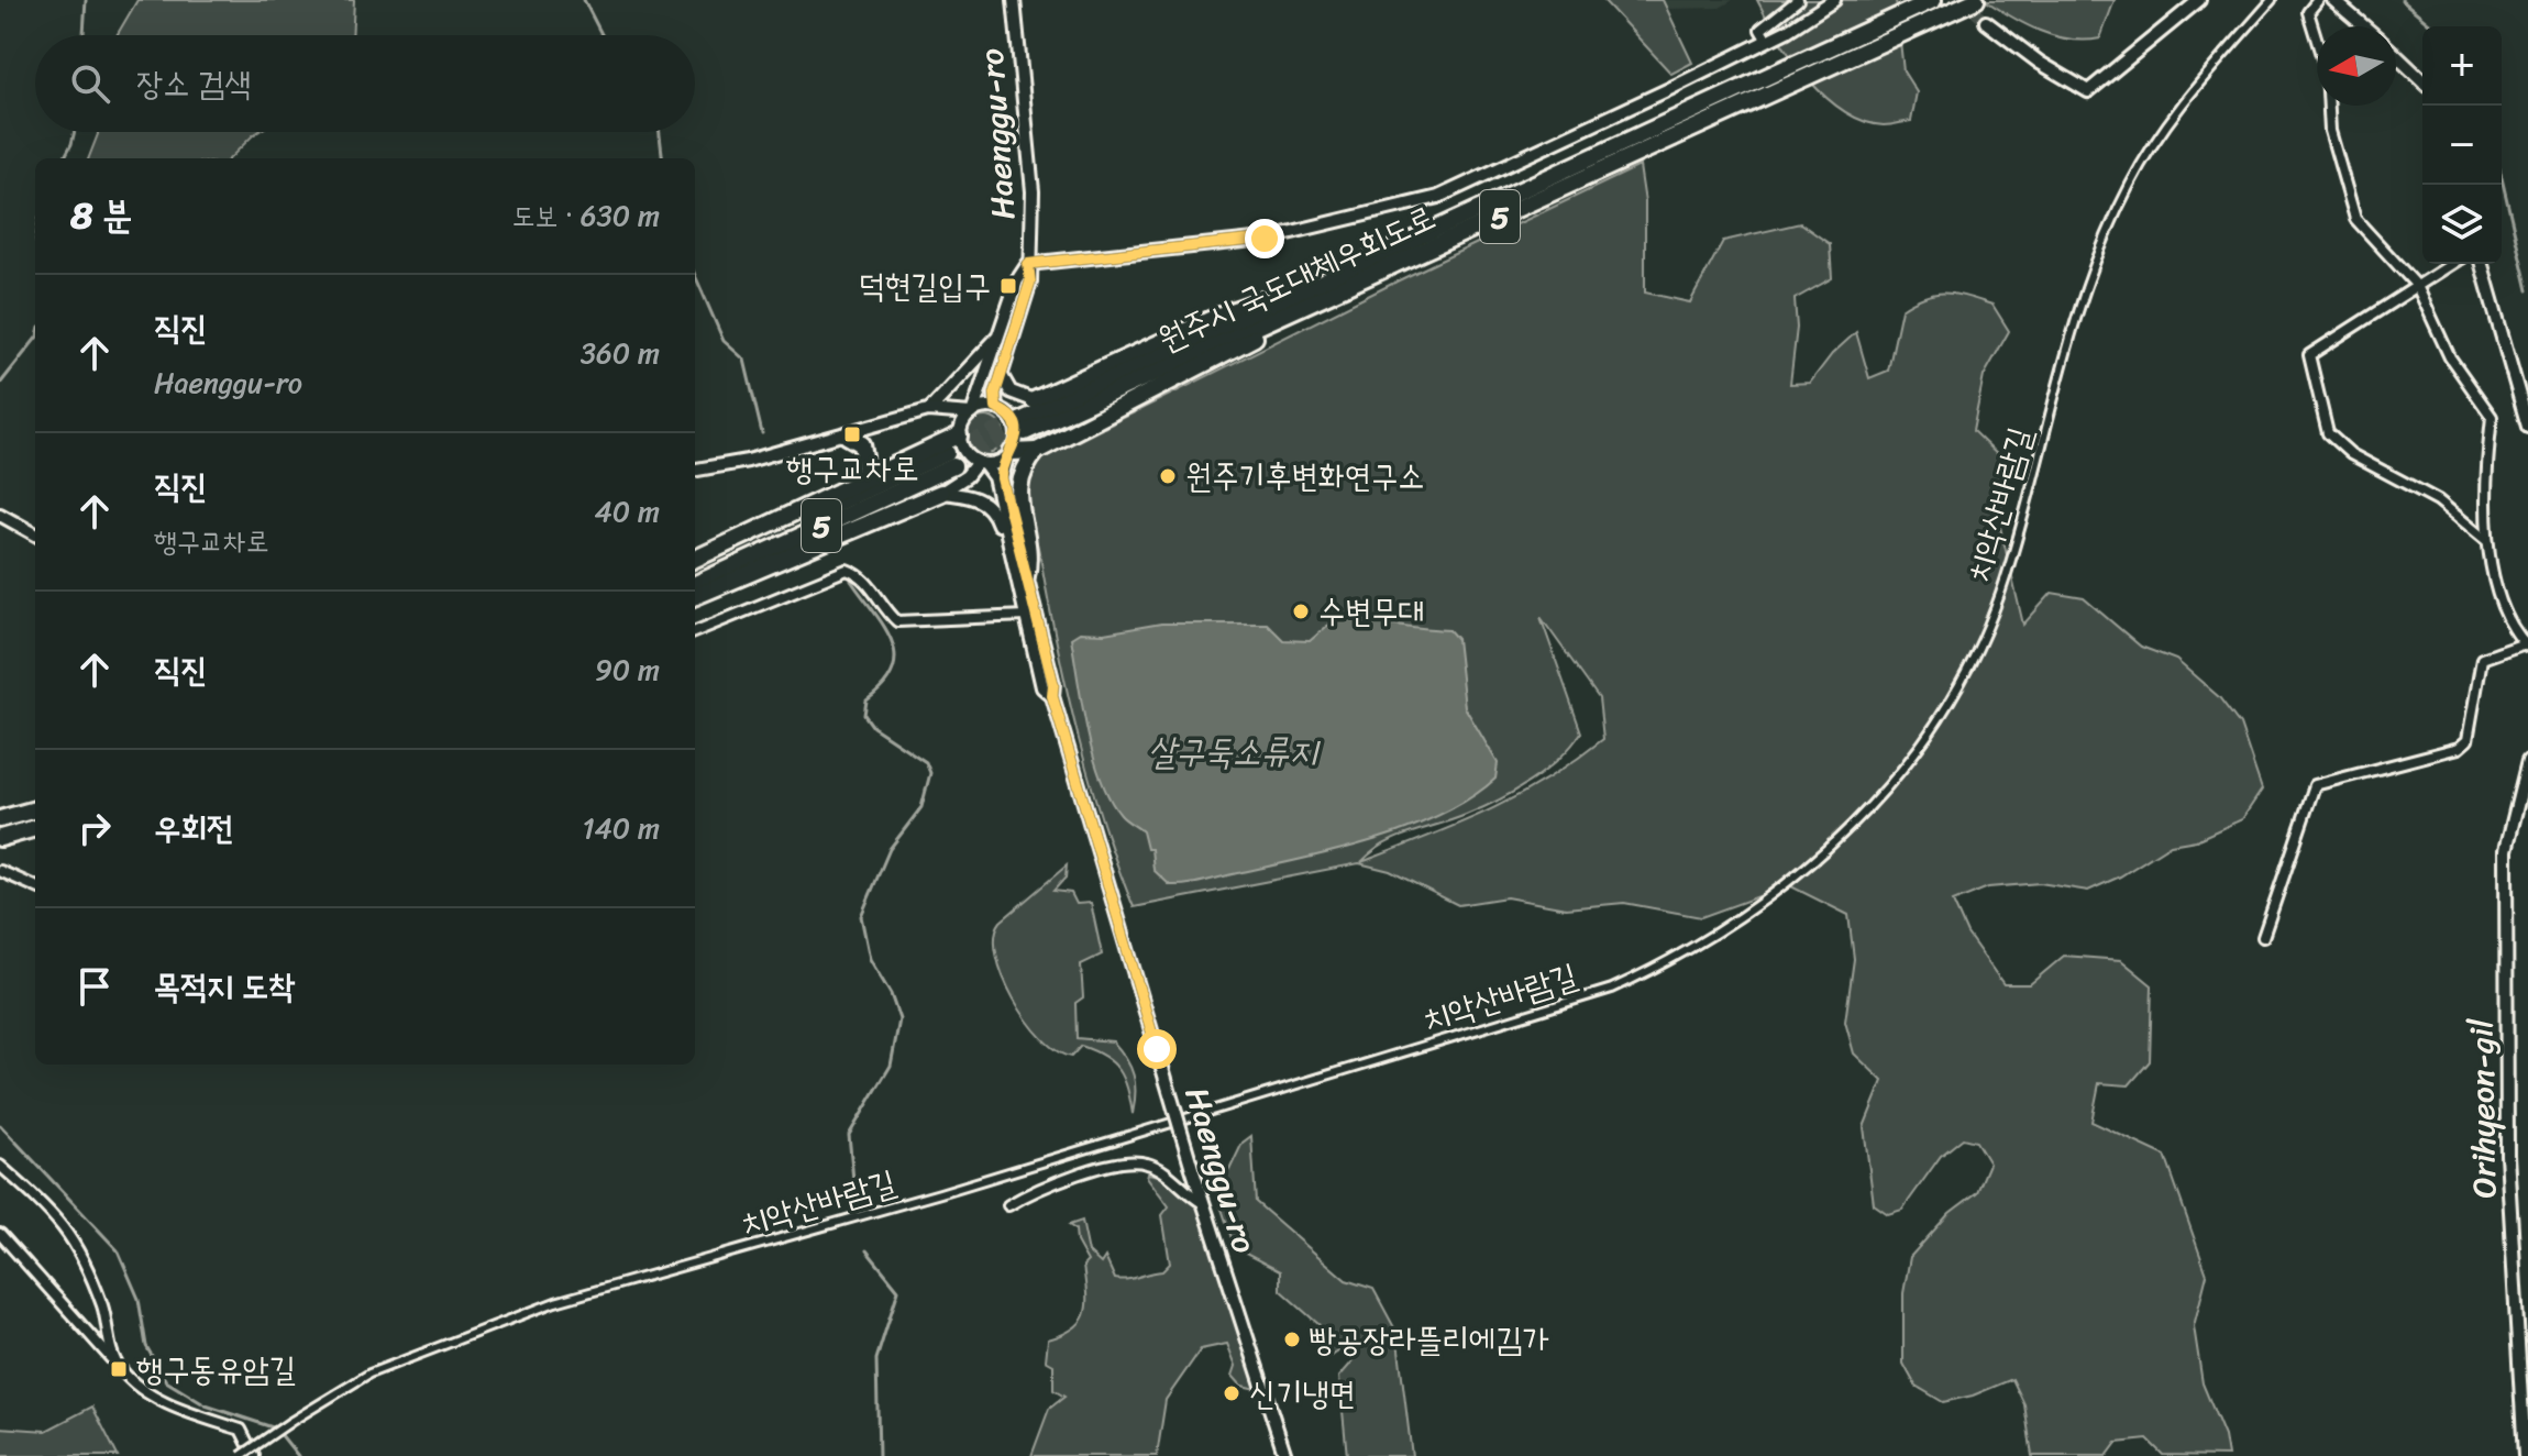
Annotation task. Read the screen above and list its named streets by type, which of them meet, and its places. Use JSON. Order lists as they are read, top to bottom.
{
  "streets": {
    "highway": ["5", "원주시 국도대체우회도로"],
    "street": ["Haenggu-ro", "치악산바람길", "Orihyeon-gil"]
  },
  "crossings": [
    ["Haenggu-ro", "원주시 국도대체우회도로"]
  ],
  "water": ["살구둑소류지"],
  "places": {
    "transit": ["덕현길입구", "행구교차로", "행구동유암길"],
    "other": [
      "원주기후변화연구소",
      "수변무대",
      "빵공장라뜰리에김가",
      "신기냉면"
    ]
  },
  "north": "left",
  "page": {
    "map_buttons": ["+", "−"],
    "search": "장소 검색",
    "heading": ["8 분", "도보 · 630 m"],
    "list": [
      ["직진", "Haenggu-ro", "360 m"],
      ["직진", "행구교차로", "40 m"],
      ["직진", "90 m"],
      ["우회전", "140 m"],
      "목적지 도착"
    ]
  }
}
